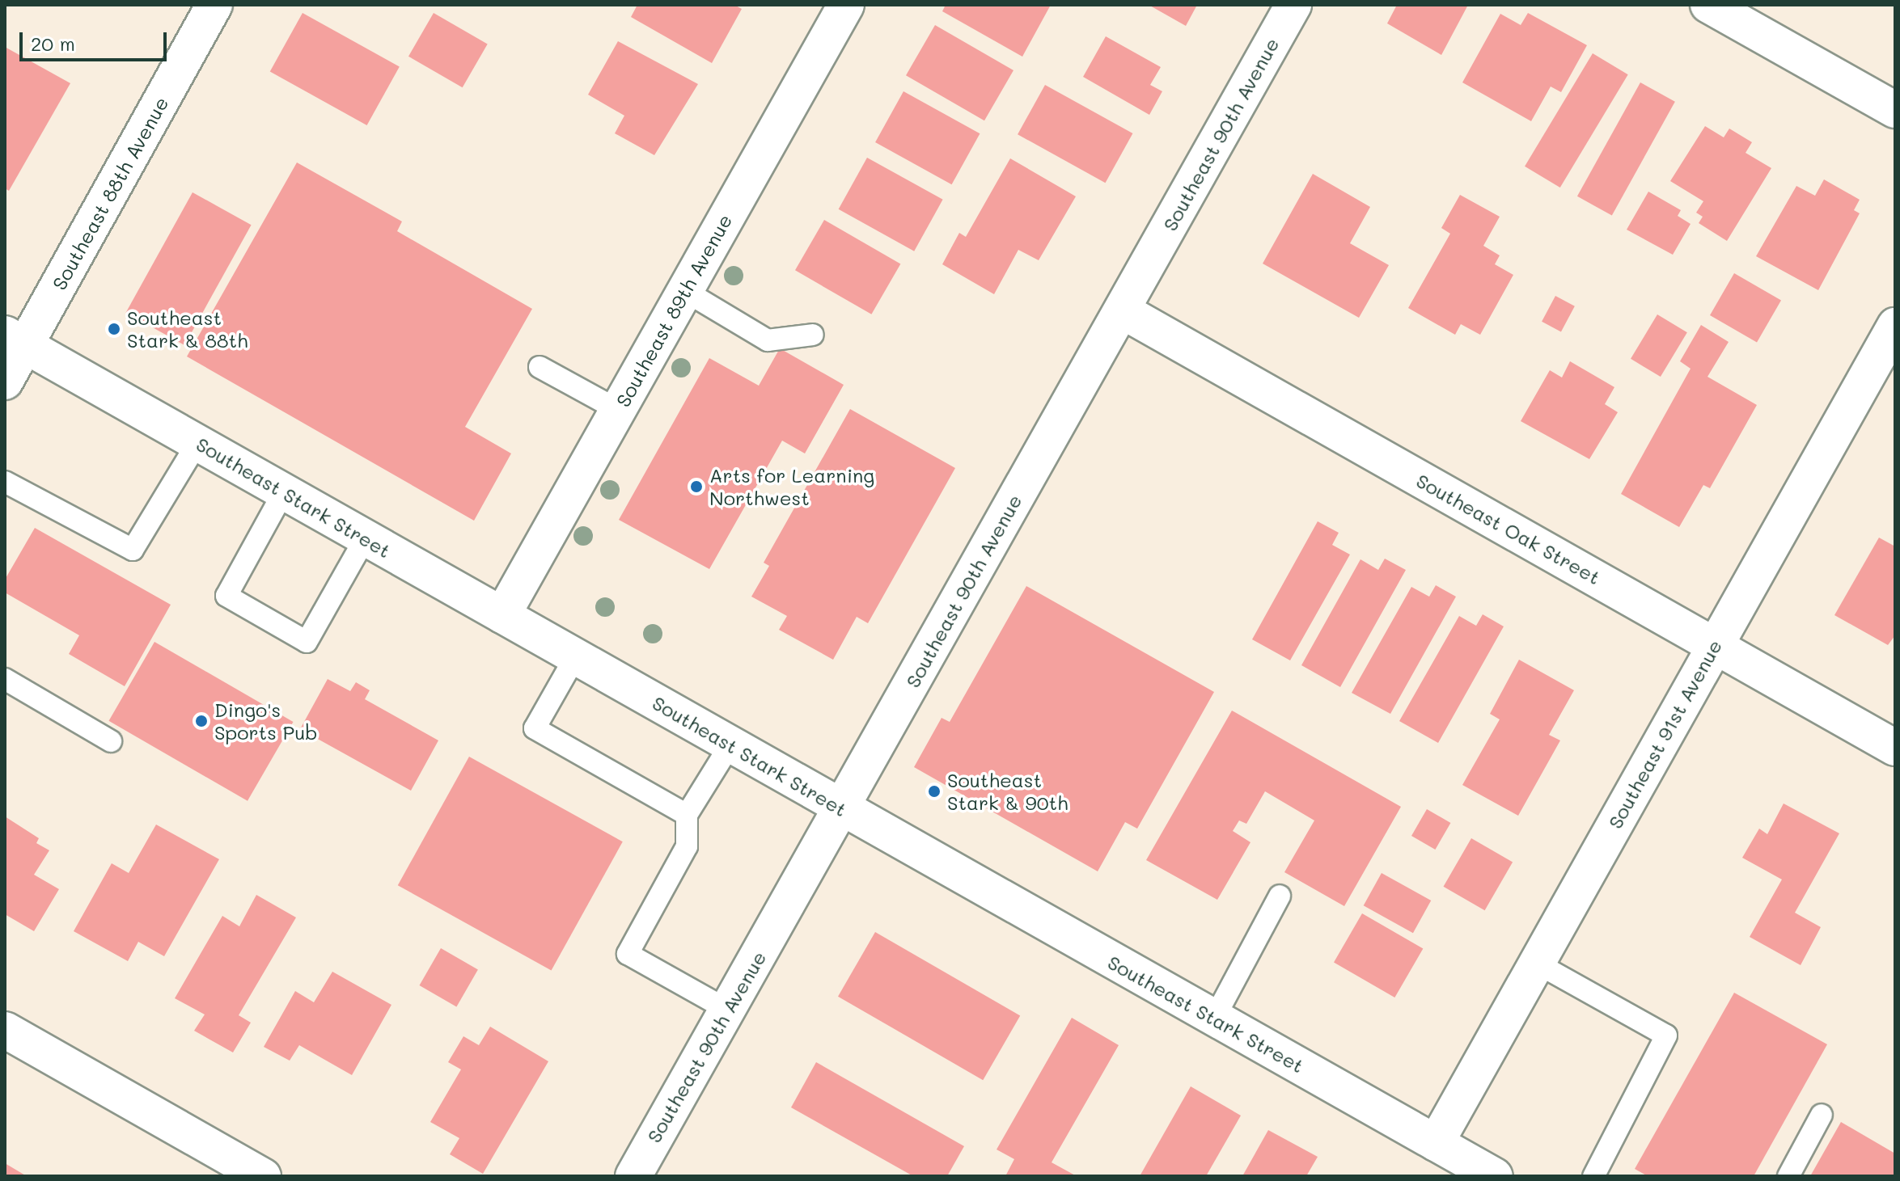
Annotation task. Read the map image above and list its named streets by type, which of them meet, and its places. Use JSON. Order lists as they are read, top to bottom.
{
  "streets": {
    "street": [
      "Southeast 90th Avenue",
      "Southeast 88th Avenue",
      "Southeast 89th Avenue",
      "Southeast Stark Street",
      "Southeast Oak Street",
      "Southeast 91st Avenue"
    ]
  },
  "crossings": [
    ["Southeast 90th Avenue", "Southeast Stark Street"],
    ["Southeast 90th Avenue", "Southeast Oak Street"],
    ["Southeast 88th Avenue", "Southeast Stark Street"],
    ["Southeast 89th Avenue", "Southeast Stark Street"],
    ["Southeast Stark Street", "Southeast 91st Avenue"],
    ["Southeast Oak Street", "Southeast 91st Avenue"]
  ],
  "places": [
    "Southeast Stark & 88th",
    "Arts for Learning Northwest",
    "Dingo's Sports Pub",
    "Southeast Stark & 90th"
  ],
  "scale_bar": "20 m"
}
